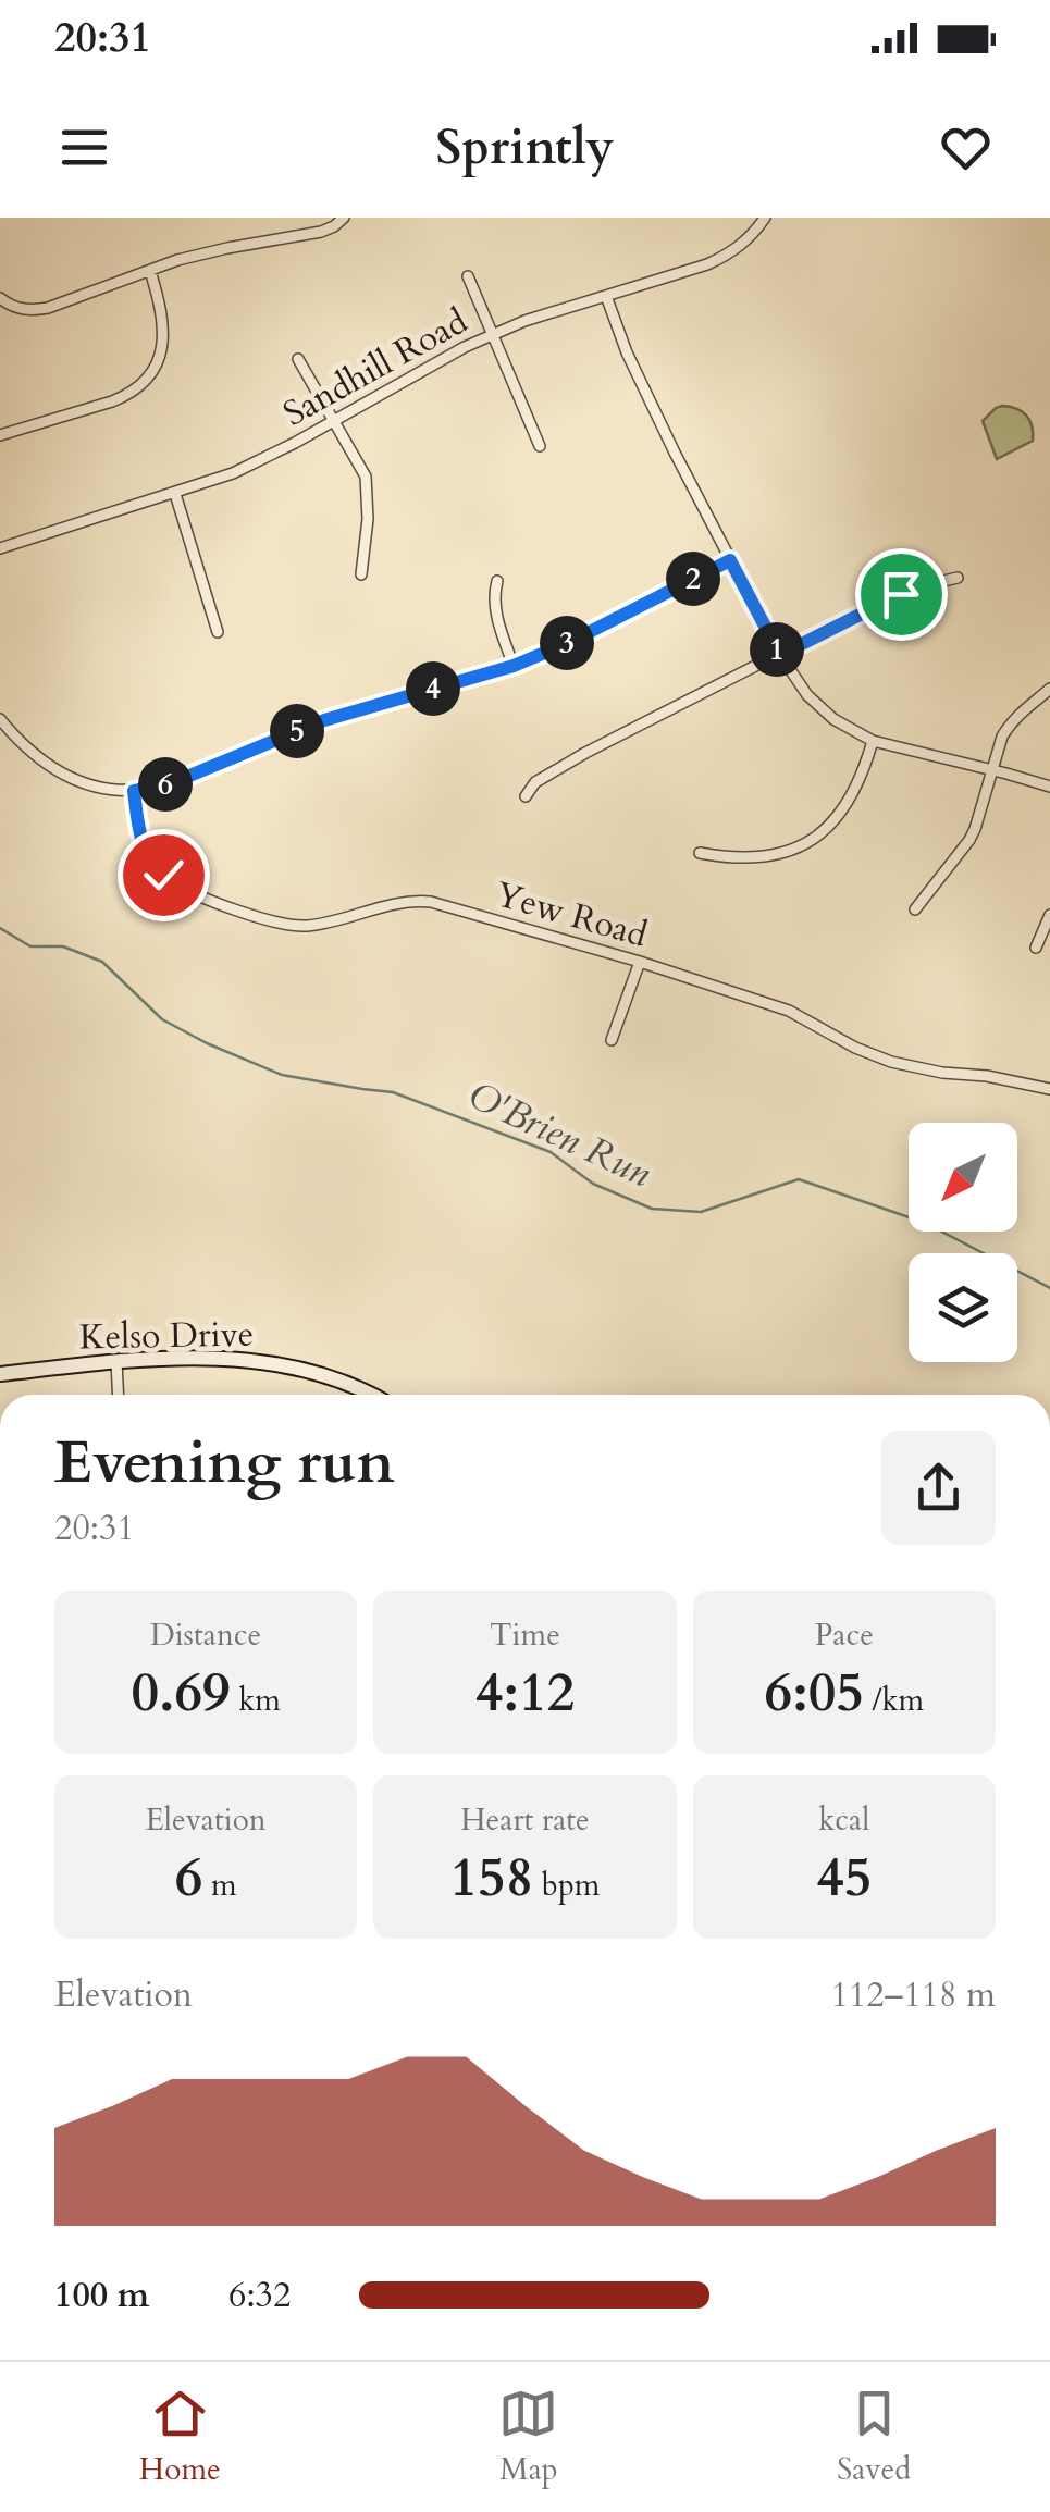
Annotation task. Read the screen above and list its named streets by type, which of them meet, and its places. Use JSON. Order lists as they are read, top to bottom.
{
  "streets": {
    "street": ["Sandhill Road", "Yew Road", "Kelso Drive"]
  },
  "water": ["O'Brien Run"],
  "north": "bottom left",
  "page": {
    "status": "20:31",
    "header": "Sprintly",
    "pins": [
      "2",
      "3",
      "1",
      "4",
      "5",
      "6"
    ],
    "heading": ["Evening run", "20:31"],
    "stats": [
      ["Distance", "0.69 km"],
      ["Time", "4:12"],
      ["Pace", "6:05 /km"],
      ["Elevation", "6 m"],
      ["Heart rate", "158 bpm"],
      ["kcal", "45"]
    ],
    "chart": ["Elevation", "112–118 m"],
    "list": [
      {
        "name": "100 m",
        "note": "6:32"
      }
    ],
    "tabs": ["Home", "Map", "Saved"]
  }
}
